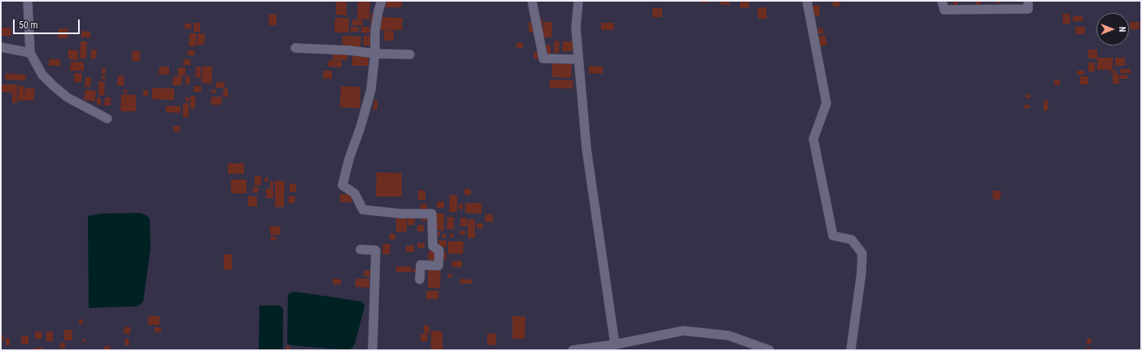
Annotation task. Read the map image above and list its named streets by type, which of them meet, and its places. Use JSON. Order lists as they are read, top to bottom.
{
  "scale_bar": "50 m",
  "north": "right"
}
